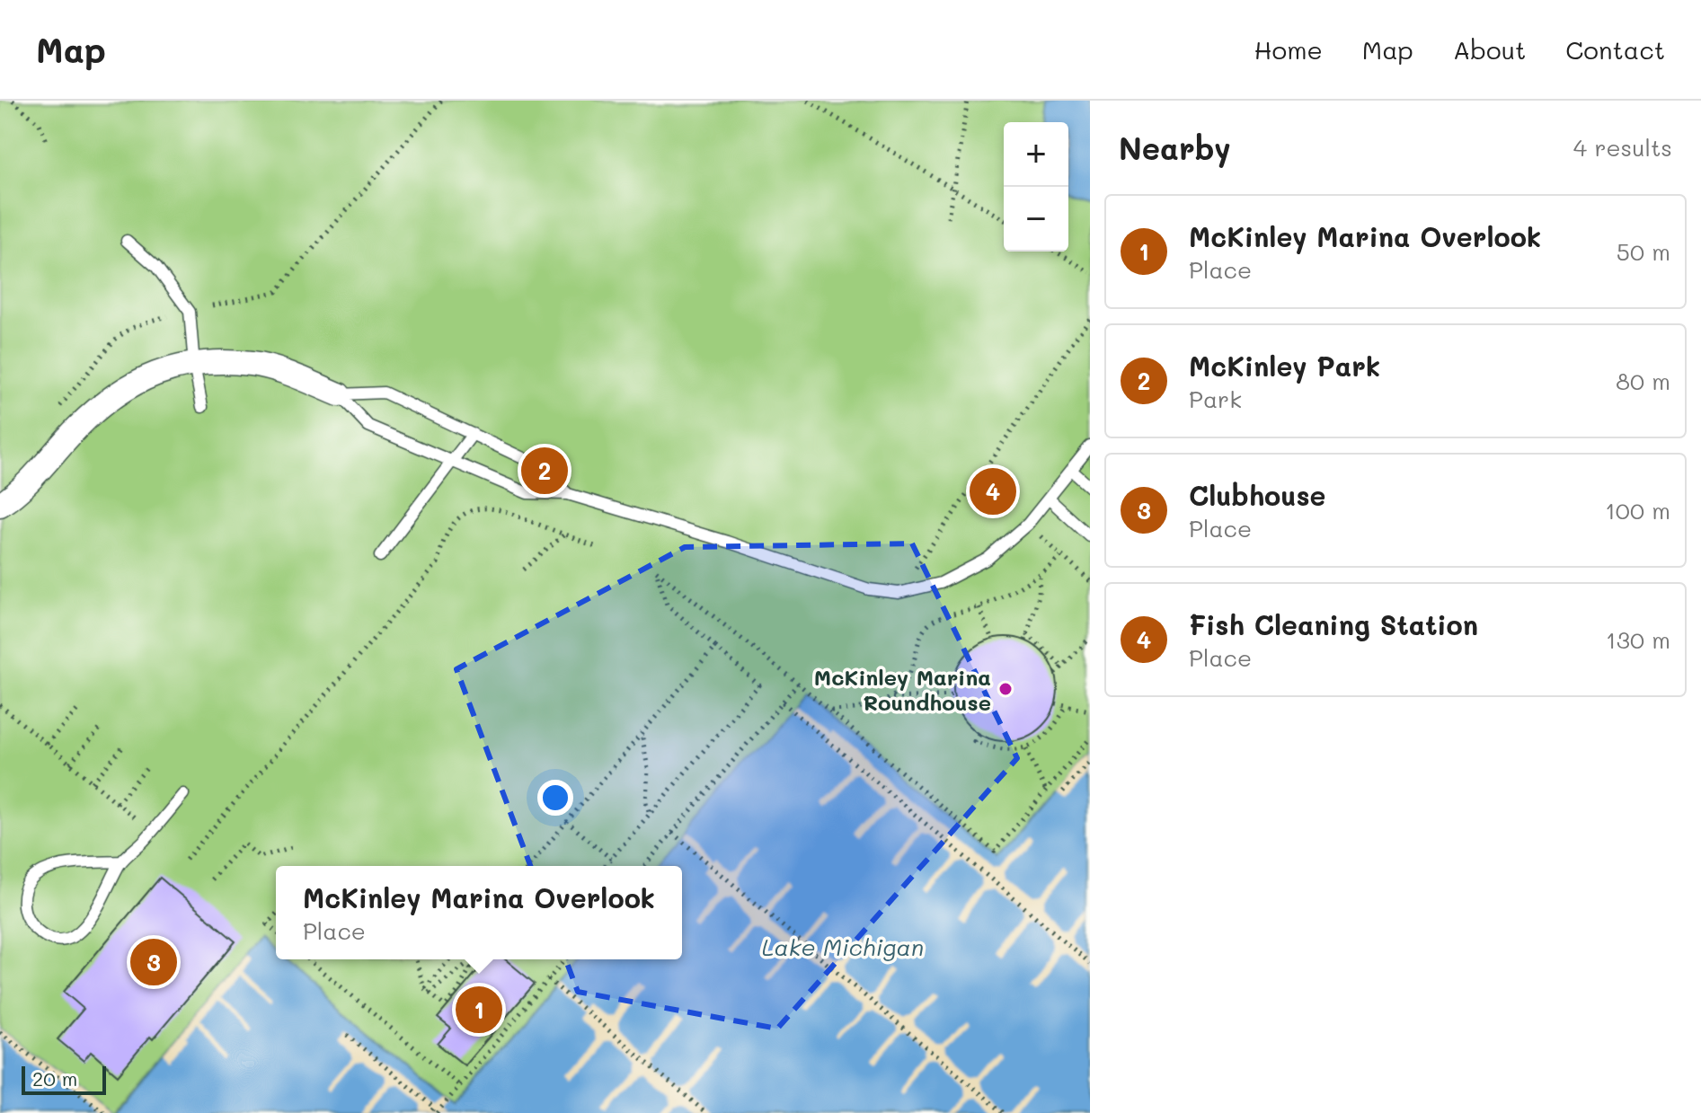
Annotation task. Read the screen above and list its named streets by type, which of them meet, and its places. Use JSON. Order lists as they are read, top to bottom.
{
  "water": ["Lake Michigan"],
  "places": ["McKinley Marina Roundhouse"],
  "scale_bar": "20 m",
  "page": {
    "header": "Map",
    "nav": [
      "Home",
      "Map",
      "About",
      "Contact"
    ],
    "heading": ["Nearby", "4 results"],
    "map_buttons": ["+", "−"],
    "list": [
      {
        "mark": "1",
        "name": "McKinley Marina Overlook",
        "note": "Place",
        "value": "50 m"
      },
      {
        "mark": "2",
        "name": "McKinley Park",
        "note": "Park",
        "value": "80 m"
      },
      {
        "mark": "3",
        "name": "Clubhouse",
        "note": "Place",
        "value": "100 m"
      },
      {
        "mark": "4",
        "name": "Fish Cleaning Station",
        "note": "Place",
        "value": "130 m"
      }
    ],
    "pins": [
      "2",
      "4",
      "3",
      "1"
    ],
    "popup": ["McKinley Marina Overlook", "Place"],
    "scale": "20 m"
  }
}
